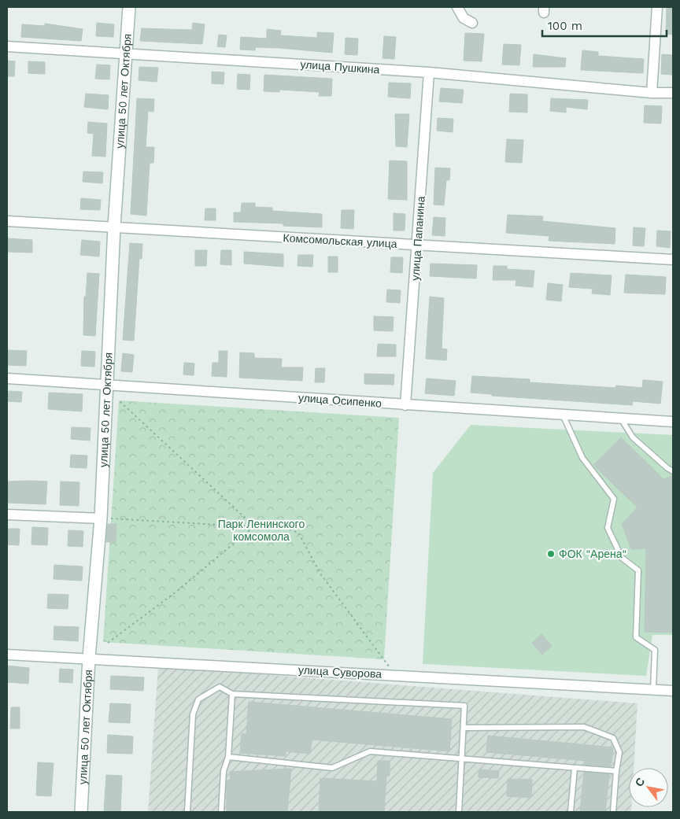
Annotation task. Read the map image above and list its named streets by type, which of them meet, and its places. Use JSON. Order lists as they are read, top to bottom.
{
  "streets": {
    "street": [
      "улица Пушкина",
      "улица 50 лет Октября",
      "улица Папанина",
      "Комсомольская улица",
      "улица Осипенко",
      "улица Суворова"
    ]
  },
  "crossings": [
    ["улица Пушкина", "улица 50 лет Октября"],
    ["улица Пушкина", "улица Папанина"],
    ["улица 50 лет Октября", "Комсомольская улица"],
    ["улица 50 лет Октября", "улица Осипенко"],
    ["улица 50 лет Октября", "улица Суворова"],
    ["улица Папанина", "Комсомольская улица"],
    ["улица Папанина", "улица Осипенко"]
  ],
  "parks": ["Парк Ленинского комсомола"],
  "places": ["ФОК \"Арена\""],
  "scale_bar": "100 m",
  "north": "top left"
}
